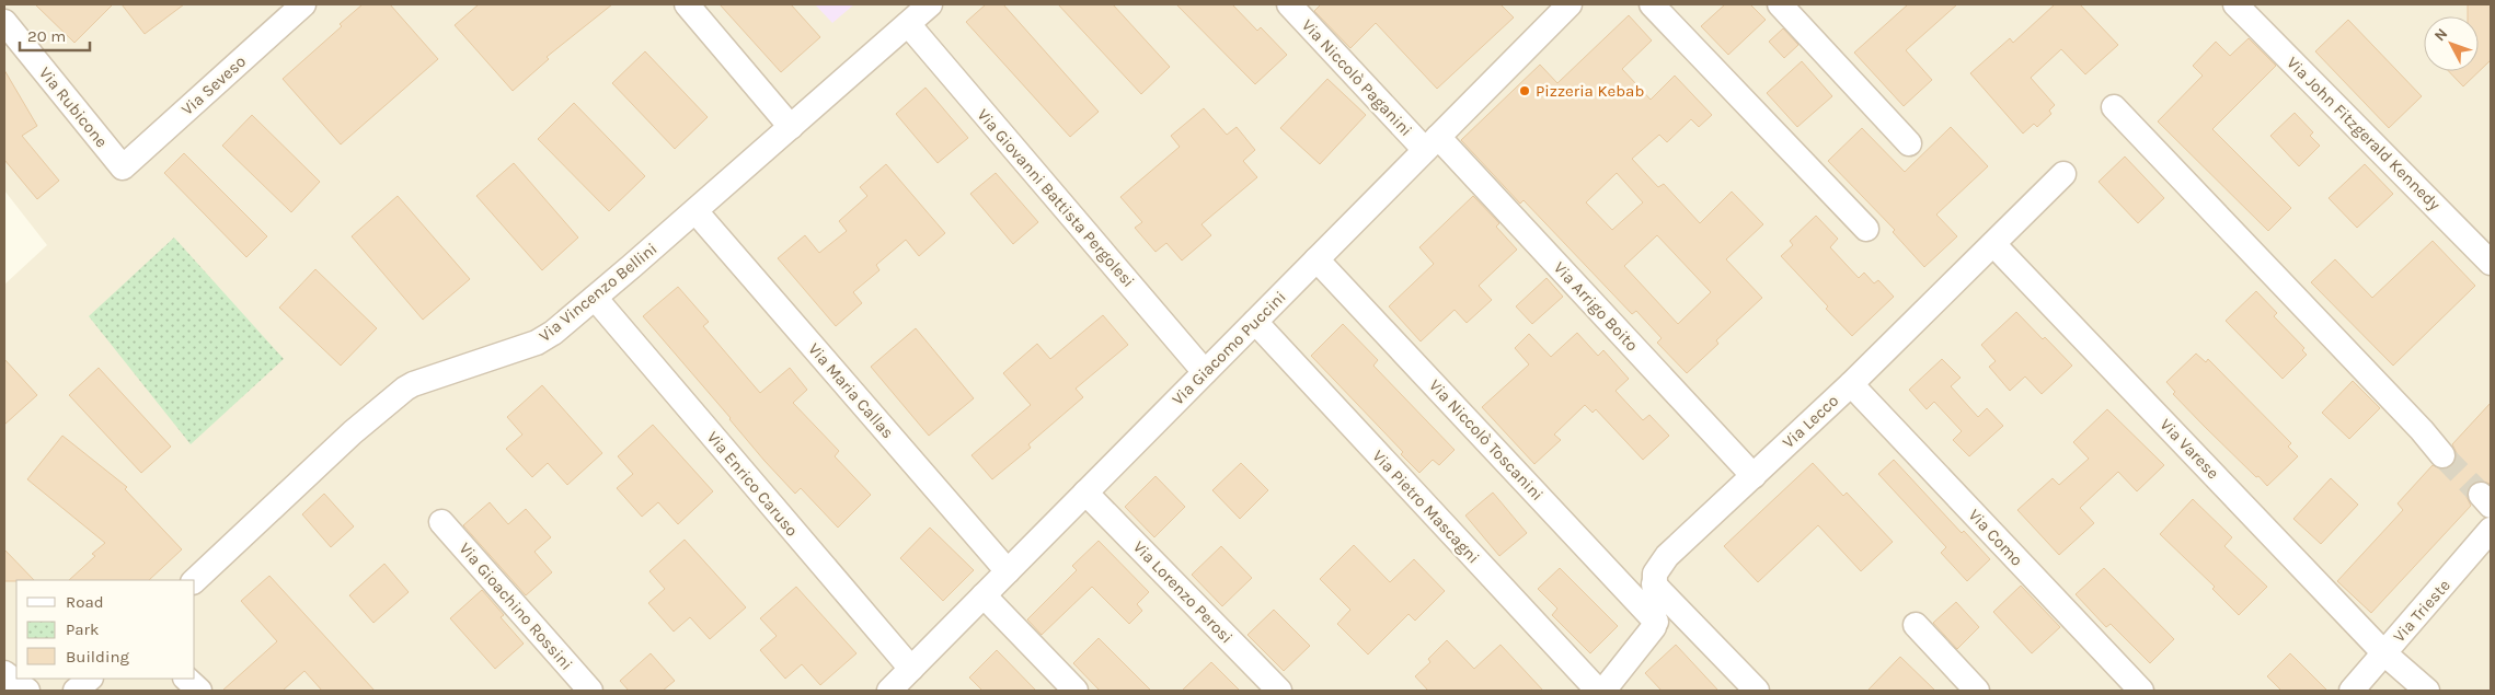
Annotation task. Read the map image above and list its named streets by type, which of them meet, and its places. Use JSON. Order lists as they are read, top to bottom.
{
  "streets": {
    "street": [
      "Via Niccolò Paganini",
      "Via Seveso",
      "Via Rubicone",
      "Via John Fitzgerald Kennedy",
      "Via Giovanni Battista Pergolesi",
      "Via Vincenzo Bellini",
      "Via Arrigo Boito",
      "Via Giacomo Puccini",
      "Via Maria Callas",
      "Via Lecco",
      "Via Niccolò Toscanini",
      "Via Varese",
      "Via Enrico Caruso",
      "Via Pietro Mascagni",
      "Via Como",
      "Via Lorenzo Perosi",
      "Via Gioachino Rossini",
      "Via Trieste"
    ]
  },
  "crossings": [
    ["Via Niccolò Paganini", "Via Arrigo Boito"],
    ["Via Niccolò Paganini", "Via Giacomo Puccini"],
    ["Via Seveso", "Via Rubicone"],
    ["Via Giovanni Battista Pergolesi", "Via Vincenzo Bellini"],
    ["Via Giovanni Battista Pergolesi", "Via Giacomo Puccini"],
    ["Via Vincenzo Bellini", "Via Maria Callas"],
    ["Via Vincenzo Bellini", "Via Enrico Caruso"],
    ["Via Arrigo Boito", "Via Giacomo Puccini"],
    ["Via Arrigo Boito", "Via Lecco"],
    ["Via Giacomo Puccini", "Via Maria Callas"],
    ["Via Giacomo Puccini", "Via Niccolò Toscanini"],
    ["Via Giacomo Puccini", "Via Enrico Caruso"],
    ["Via Giacomo Puccini", "Via Pietro Mascagni"],
    ["Via Giacomo Puccini", "Via Lorenzo Perosi"],
    ["Via Lecco", "Via Niccolò Toscanini"],
    ["Via Lecco", "Via Varese"],
    ["Via Lecco", "Via Como"],
    ["Via Varese", "Via Trieste"]
  ],
  "places": ["Pizzeria Kebab"],
  "legend": ["Road", "Park", "Building"],
  "scale_bar": "20 m",
  "north": "top left"
}
